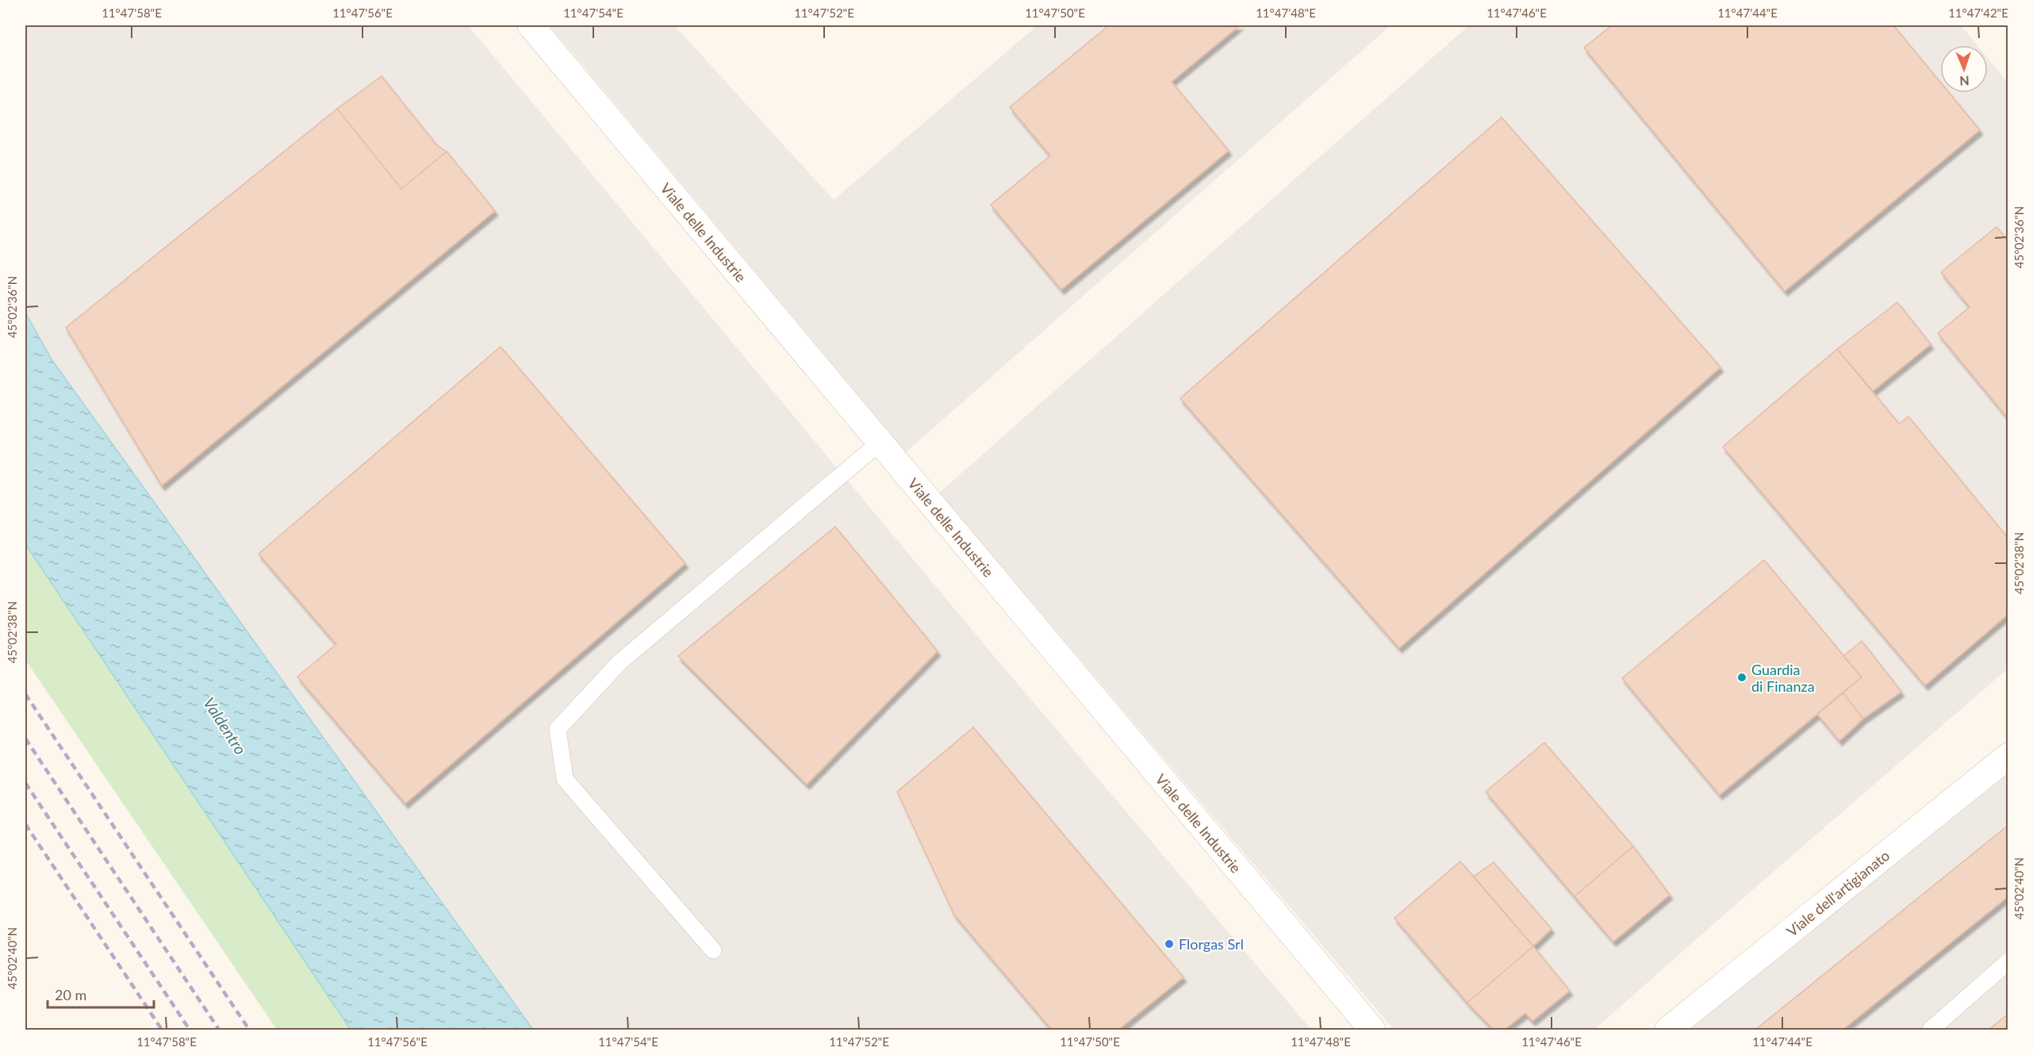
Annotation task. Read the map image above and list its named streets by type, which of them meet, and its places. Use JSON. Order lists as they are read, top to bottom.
{
  "streets": {
    "main road": ["Viale delle Industrie", "Viale dell'artigianato"]
  },
  "water": ["Valdentro"],
  "places": ["Guardia di Finanza", "Florgas Srl"],
  "scale_bar": "20 m",
  "north": "bottom",
  "coordinates": [
    "11°47'58\"E",
    "11°47'56\"E",
    "11°47'54\"E",
    "11°47'52\"E",
    "11°47'50\"E",
    "11°47'48\"E",
    "11°47'46\"E",
    "11°47'44\"E",
    "11°47'42\"E",
    "45°02'36\"N",
    "45°02'38\"N",
    "45°02'40\"N"
  ]
}
